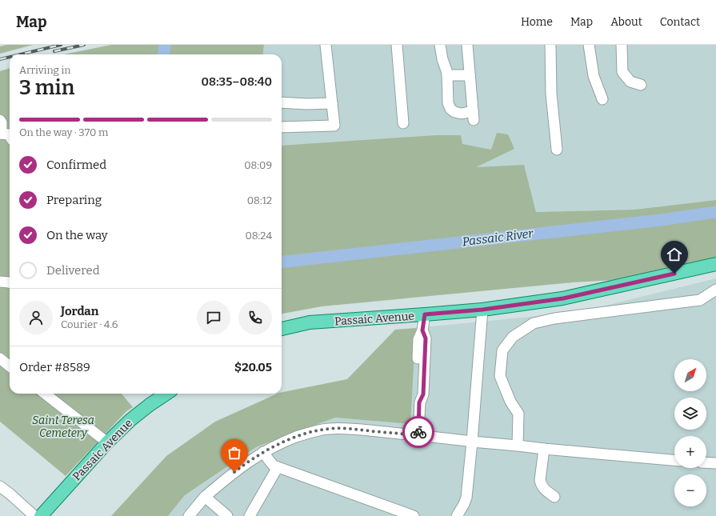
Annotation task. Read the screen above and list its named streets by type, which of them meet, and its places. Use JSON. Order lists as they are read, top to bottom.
{
  "streets": {
    "main road": ["Passaic Avenue"]
  },
  "water": ["Passaic River"],
  "parks": ["Saint Teresa Cemetery"],
  "north": "top right",
  "page": {
    "header": "Map",
    "nav": [
      "Home",
      "Map",
      "About",
      "Contact"
    ],
    "heading": ["3 min", "Arriving in", "08:35–08:40"],
    "panel": [
      "Jordan",
      "Courier · 4.6",
      "Order #8589",
      "$20.05"
    ],
    "bar": "On the way · 370 m",
    "list": [
      ["Confirmed", "08:09"],
      ["Preparing", "08:12"],
      ["On the way", "08:24"],
      "Delivered"
    ],
    "map_buttons": ["+", "−"]
  }
}
